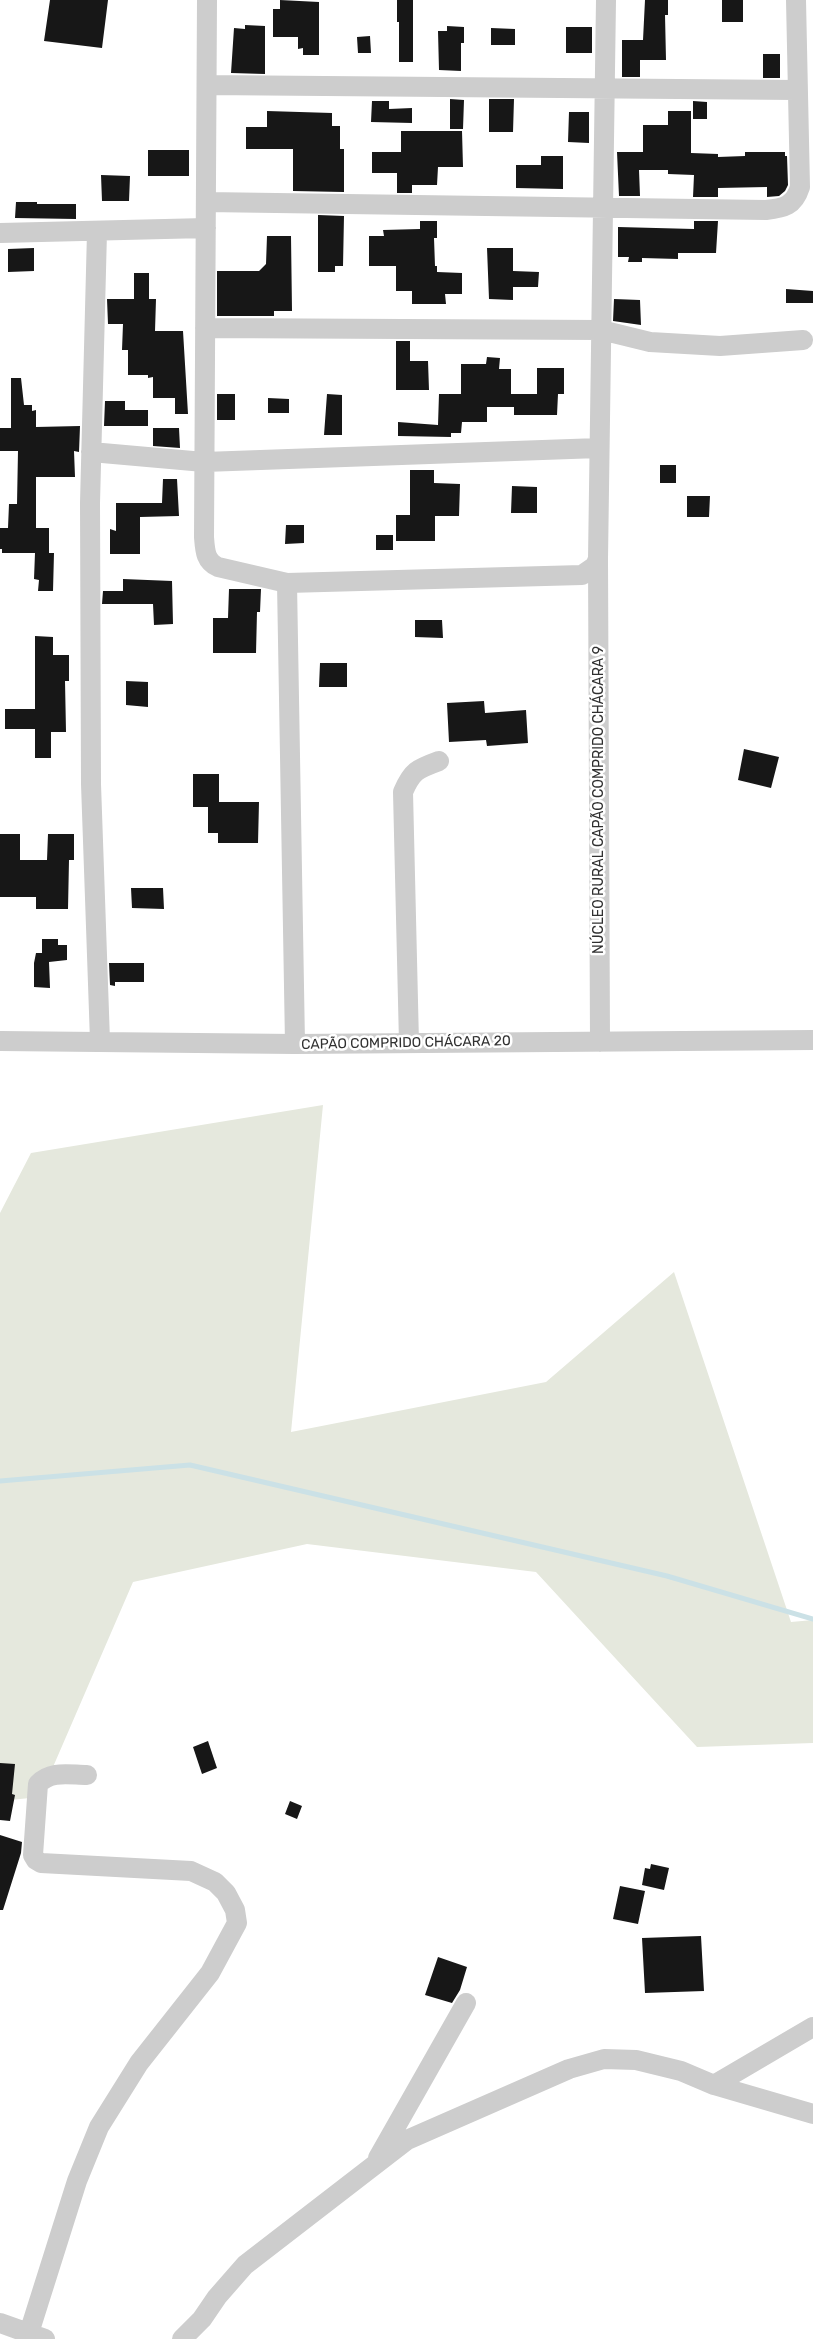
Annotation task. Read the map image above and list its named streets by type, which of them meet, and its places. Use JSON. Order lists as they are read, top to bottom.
{
  "streets": {
    "street": ["NÚCLEO RURAL CAPÃO COMPRIDO CHÁCARA 9", "CAPÃO COMPRIDO CHÁCARA 20"]
  },
  "crossings": [
    ["NÚCLEO RURAL CAPÃO COMPRIDO CHÁCARA 9", "CAPÃO COMPRIDO CHÁCARA 20"]
  ]
}
